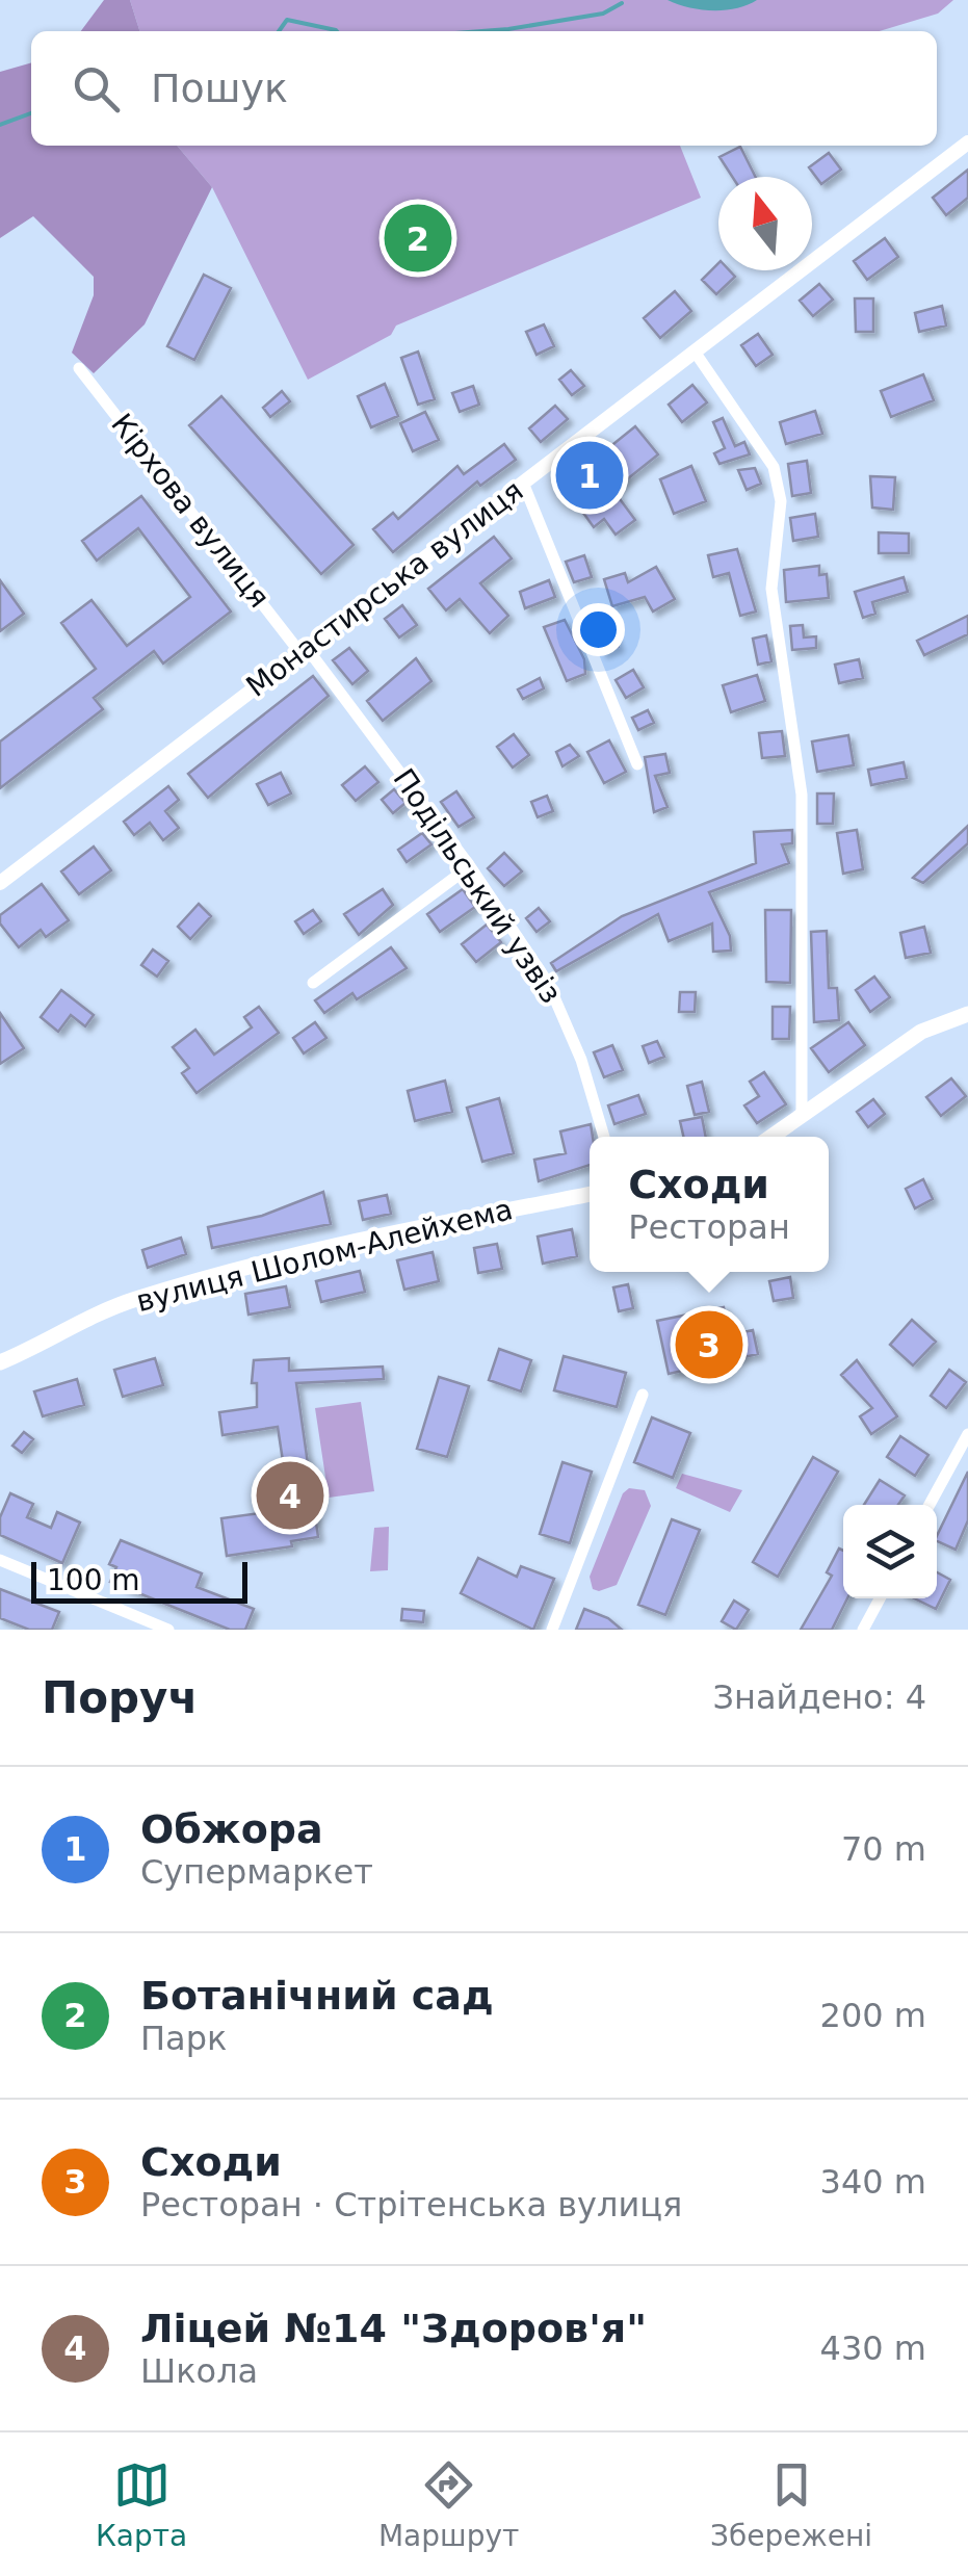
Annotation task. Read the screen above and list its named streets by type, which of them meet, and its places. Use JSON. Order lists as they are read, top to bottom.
{
  "streets": {
    "main road": ["вулиця Шолом-Алейхема"],
    "street": ["Кірхова вулиця", "Монастирська вулиця", "Подільський узвіз"]
  },
  "crossings": [
    ["Кірхова вулиця", "Монастирська вулиця"],
    ["Кірхова вулиця", "Подільський узвіз"],
    ["Монастирська вулиця", "Подільський узвіз"]
  ],
  "scale_bar": "100 m",
  "north": "top",
  "page": {
    "search": "Пошук",
    "pins": [
      "2",
      "1",
      "3",
      "4"
    ],
    "popup": ["Сходи", "Ресторан"],
    "scale": "100 m",
    "heading": ["Поруч", "Знайдено: 4"],
    "list": [
      {
        "mark": "1",
        "name": "Обжора",
        "note": "Супермаркет",
        "value": "70 m"
      },
      {
        "mark": "2",
        "name": "Ботанічний сад",
        "note": "Парк",
        "value": "200 m"
      },
      {
        "mark": "3",
        "name": "Сходи",
        "note": "Ресторан · Стрітенська вулиця",
        "value": "340 m"
      },
      {
        "mark": "4",
        "name": "Ліцей №14 \"Здоров'я\"",
        "note": "Школа",
        "value": "430 m"
      }
    ],
    "nav": ["Карта", "Маршрут", "Збережені"]
  }
}
